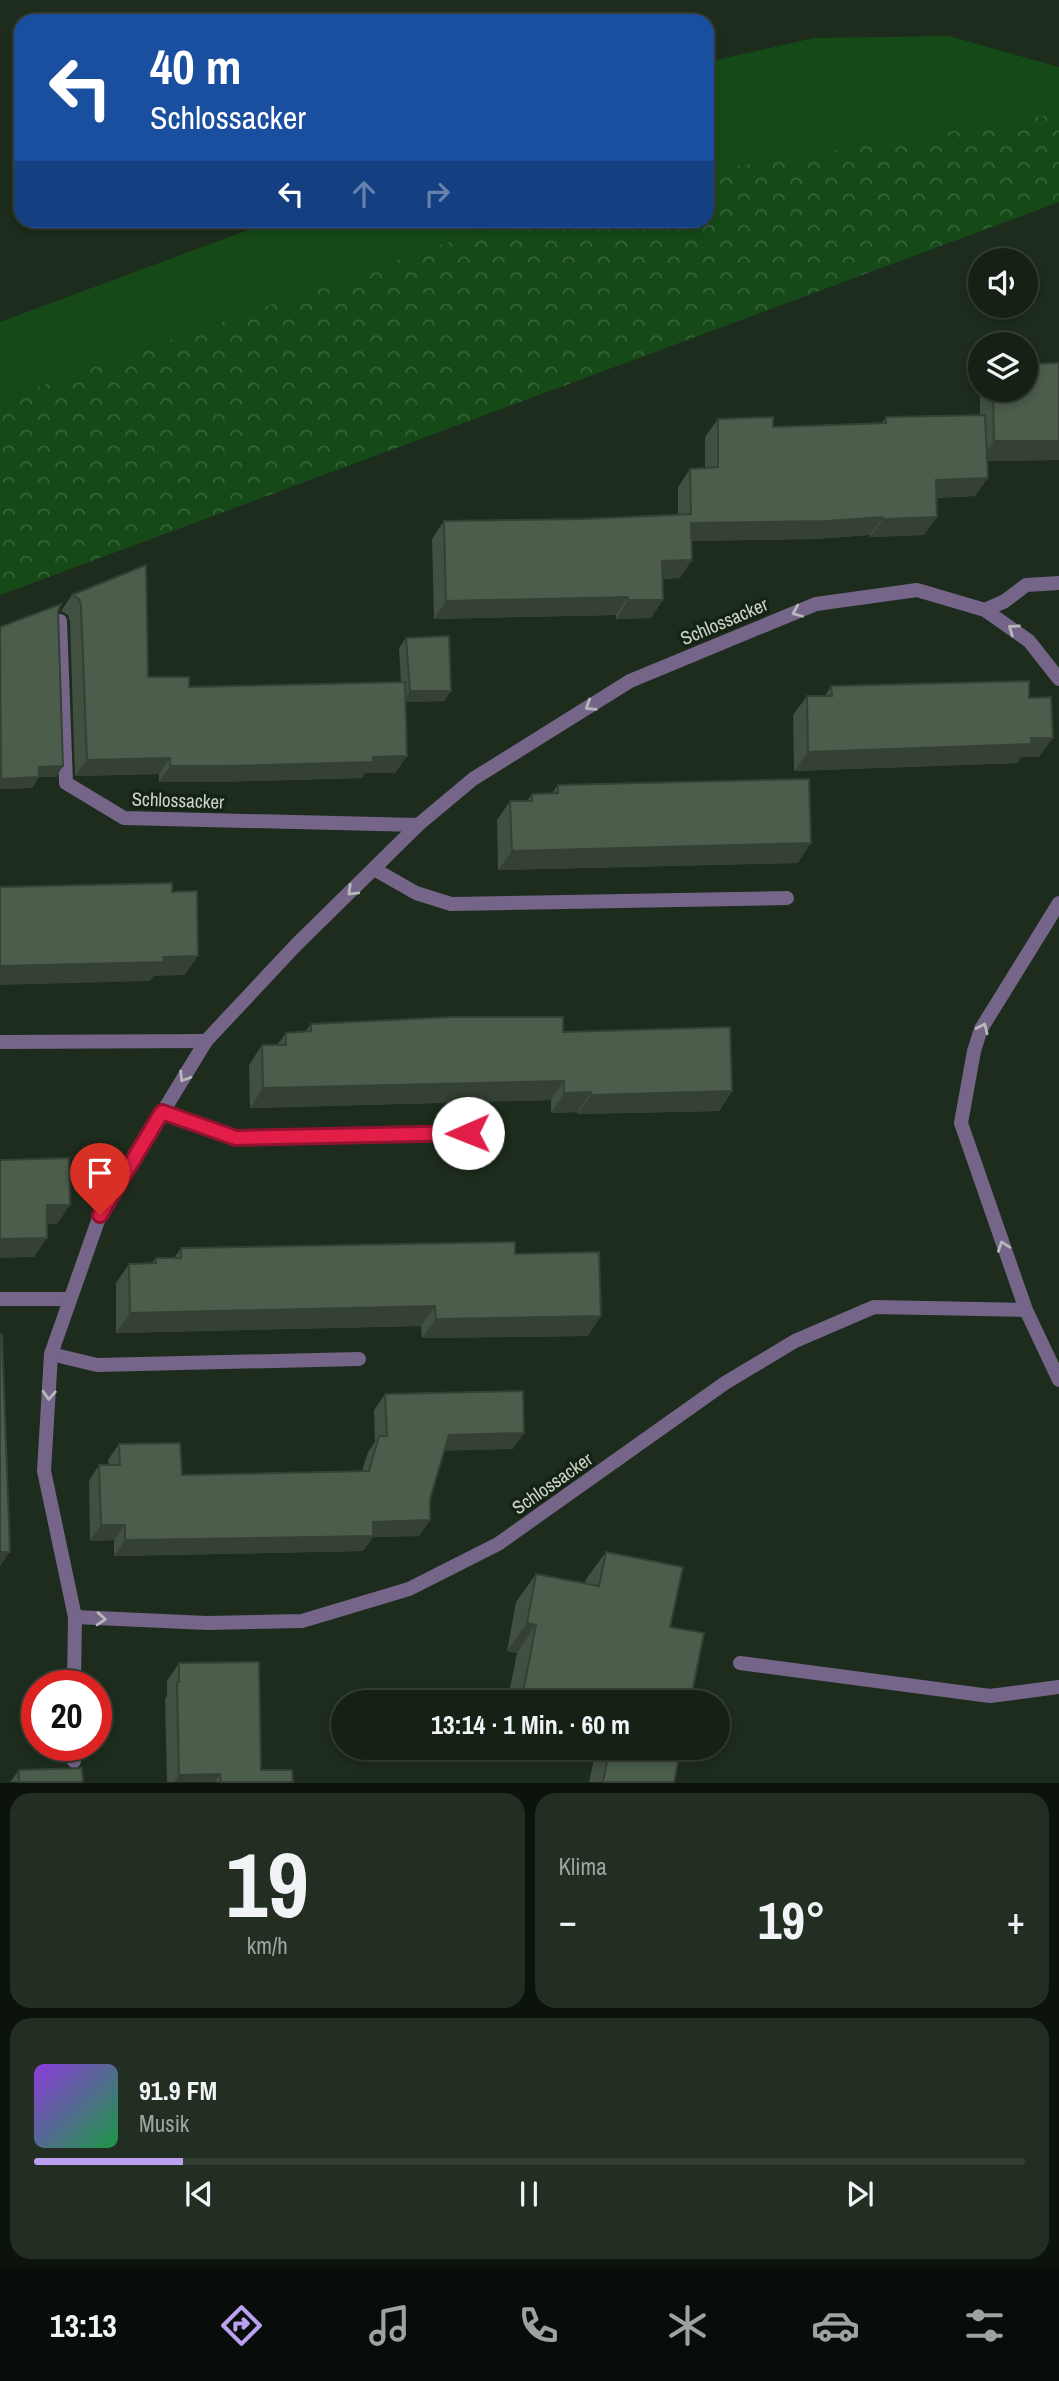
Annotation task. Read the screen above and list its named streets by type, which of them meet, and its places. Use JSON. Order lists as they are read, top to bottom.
{
  "streets": {
    "street": ["Schlossacker"]
  },
  "page": {
    "turn": ["40 m", "Schlossacker"],
    "limit": "20",
    "trip": "13:14 · 1 Min. · 60 m",
    "tile": [
      ["19", "km/h"],
      "Klima"
    ],
    "heat": ["−", "19°", "+"],
    "song": ["91.9 FM", "Musik"],
    "tabs": "13:13"
  }
}
